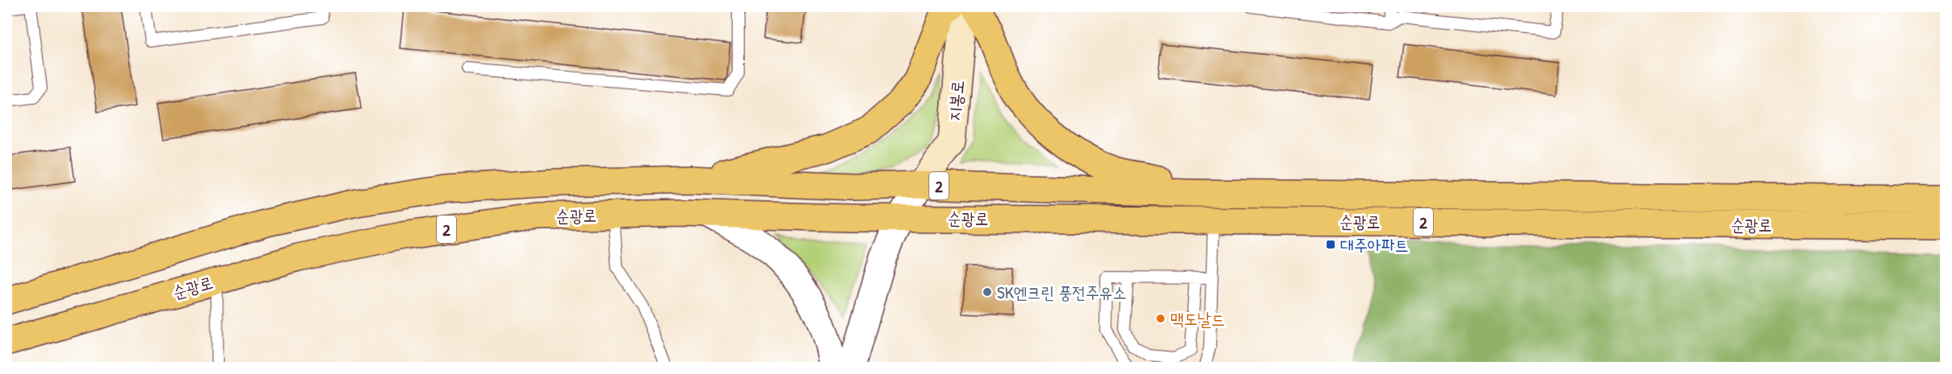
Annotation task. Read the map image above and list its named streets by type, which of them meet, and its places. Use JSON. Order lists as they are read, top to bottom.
{
  "streets": {
    "main road": ["지봉로", "2", "순광로"]
  },
  "crossings": [
    ["지봉로", "순광로"]
  ],
  "places": {
    "transit": ["대주아파트"],
    "other": ["SK엔크린 풍전주유소", "맥도날드"]
  }
}
